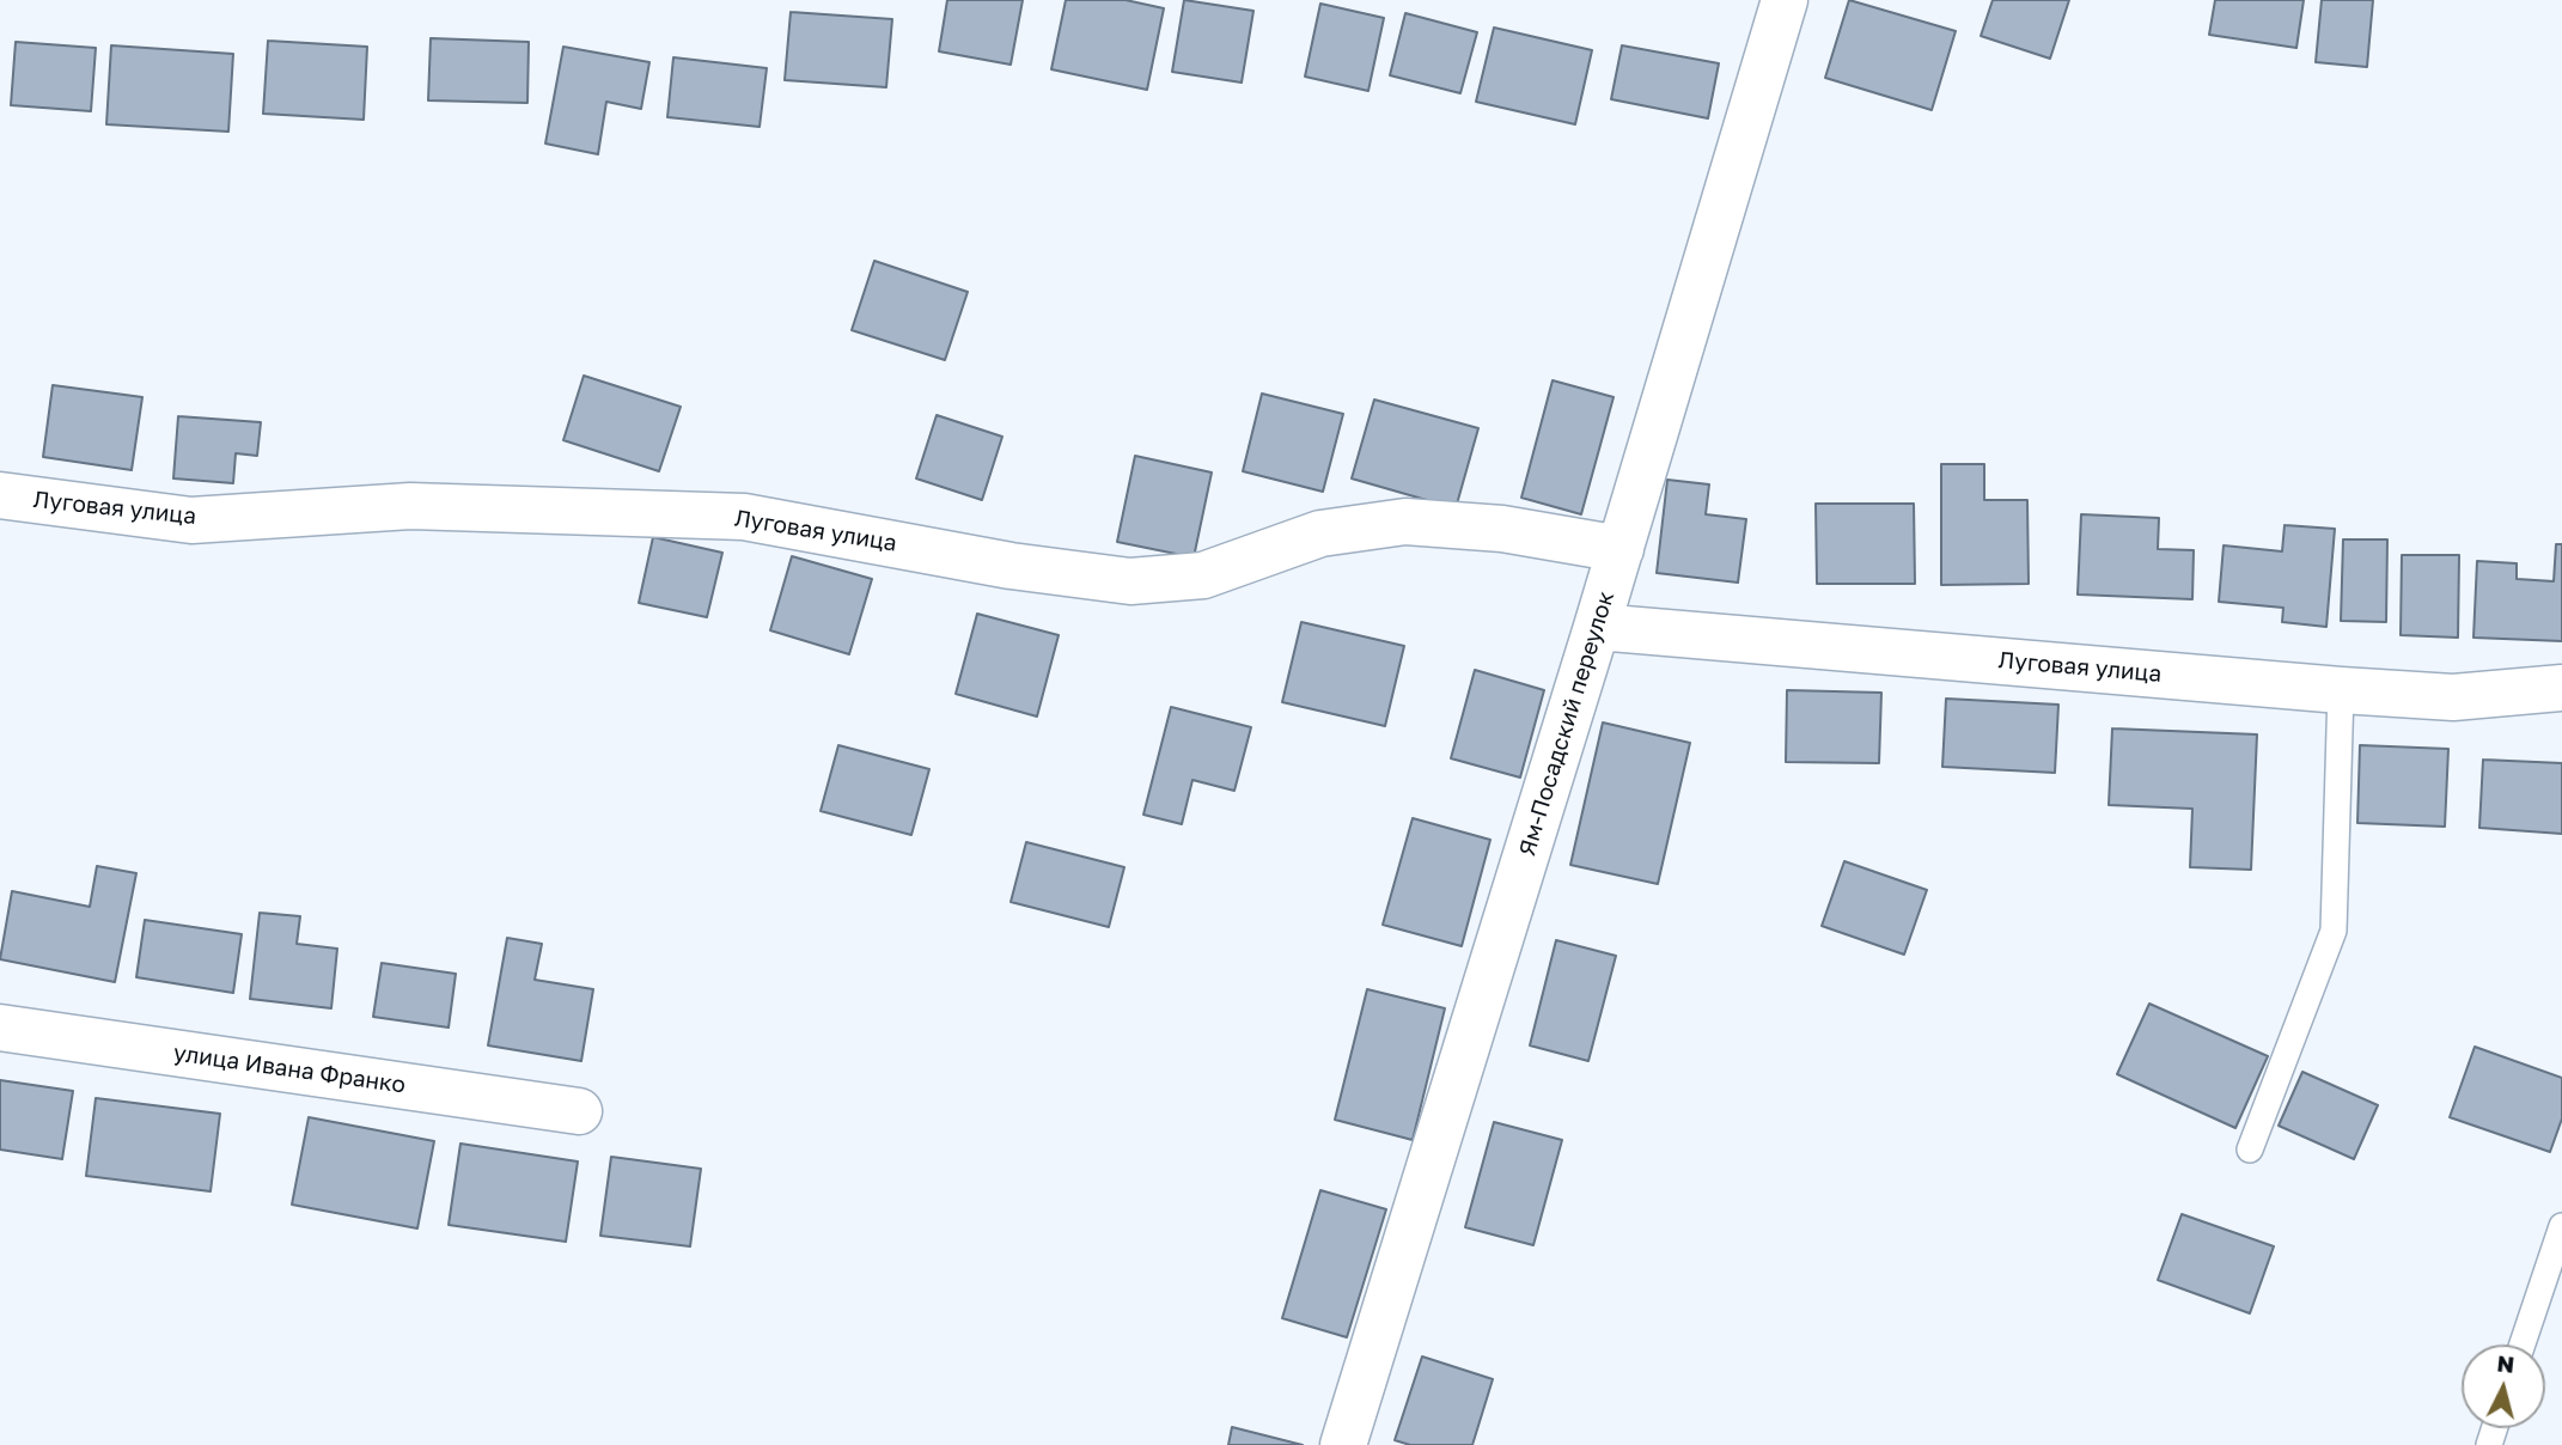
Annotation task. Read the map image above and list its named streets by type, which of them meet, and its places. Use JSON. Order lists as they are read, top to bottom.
{
  "streets": {
    "street": ["Луговая улица", "Ям-Посадский переулок", "улица Ивана Франко"]
  },
  "crossings": [
    ["Луговая улица", "Ям-Посадский переулок"]
  ],
  "north": "top"
}
